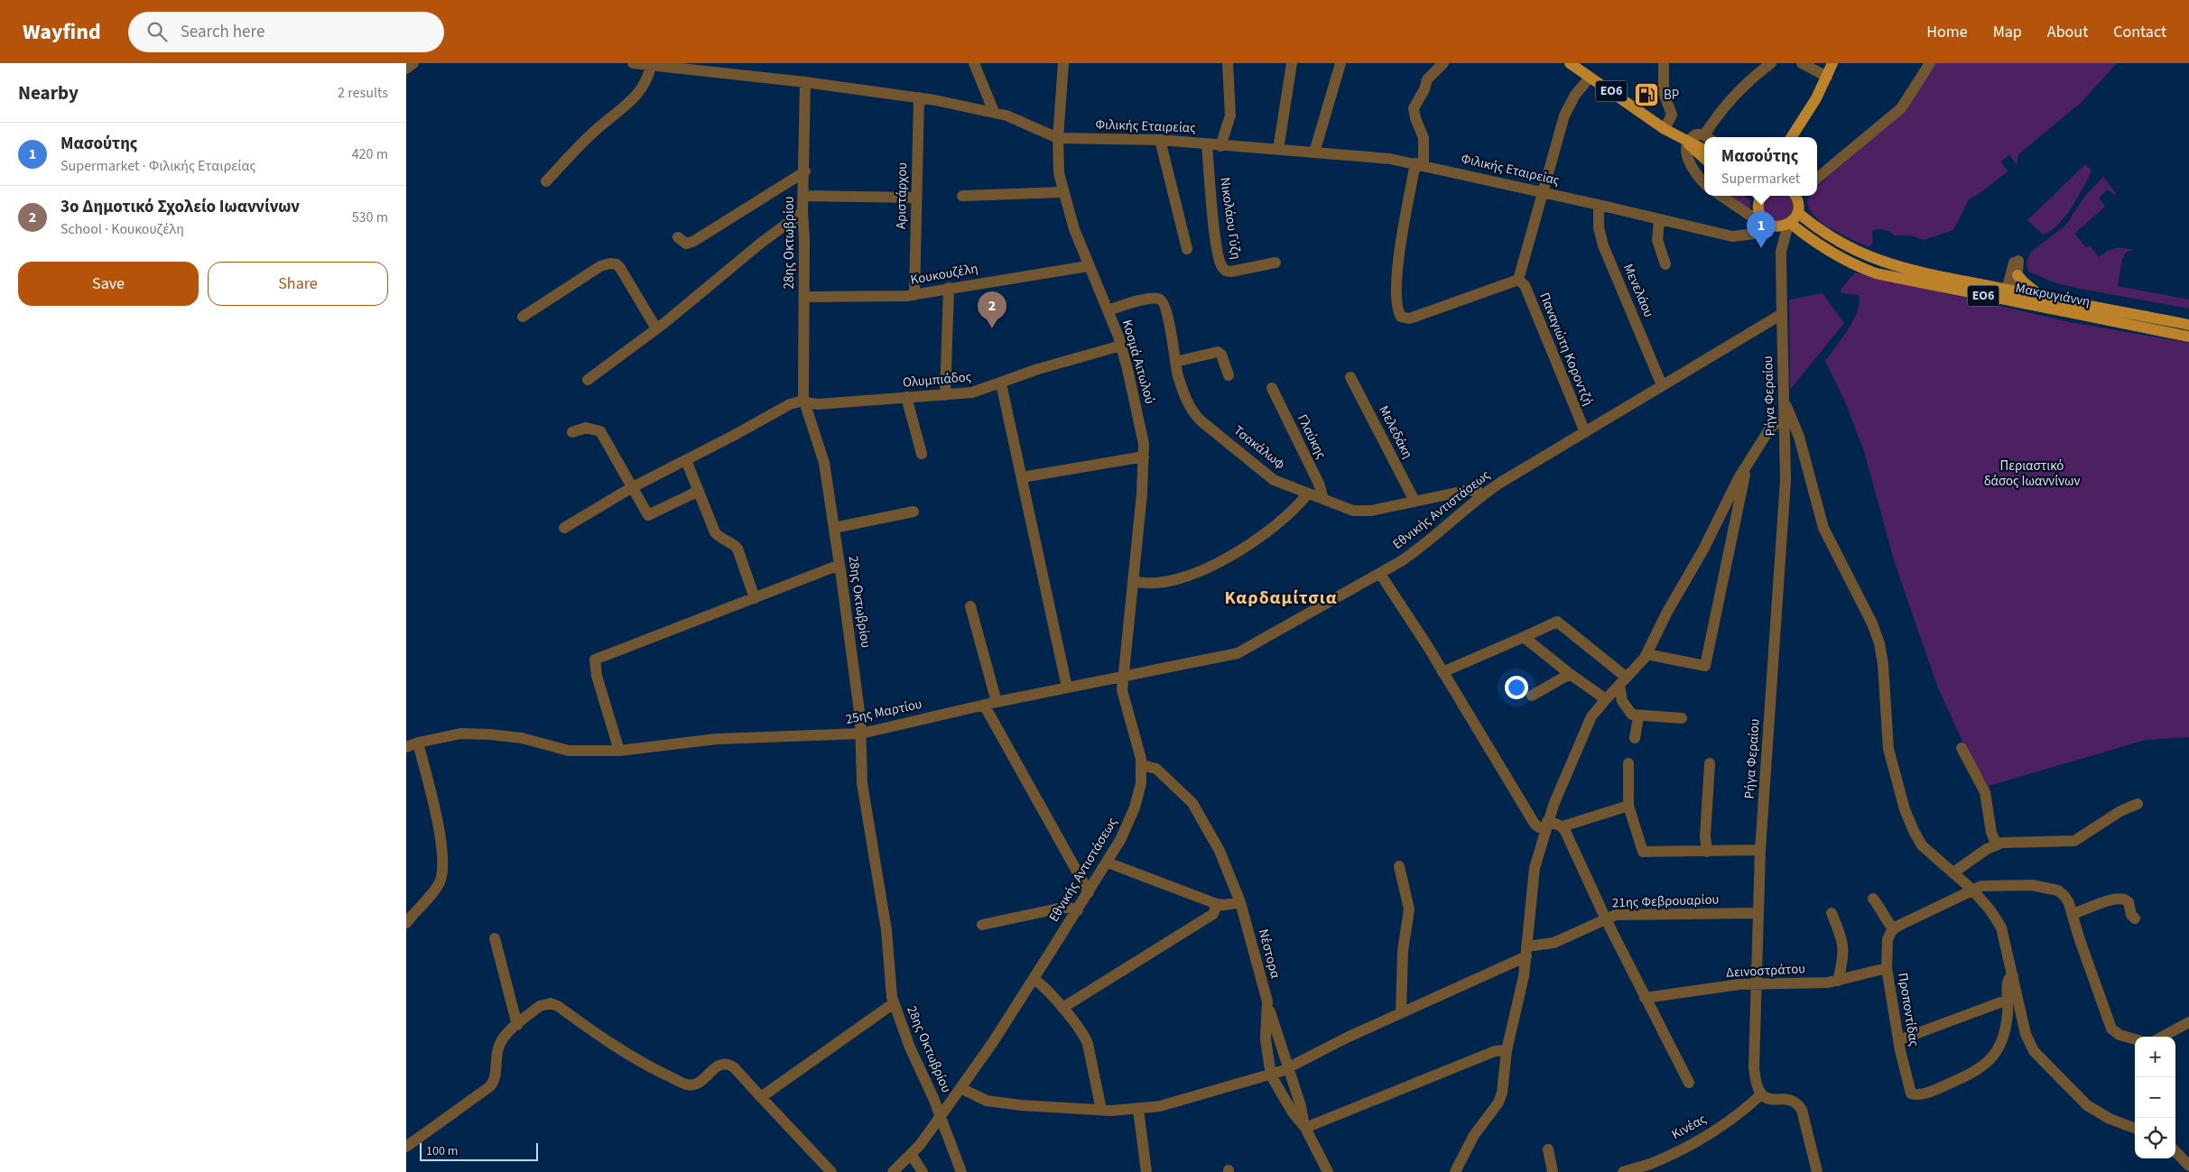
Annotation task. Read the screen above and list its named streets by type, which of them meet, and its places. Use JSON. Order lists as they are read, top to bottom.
{
  "streets": {
    "main road": ["ΕΟ6", "Μακρυγιάννη"],
    "street": [
      "Φιλικής Εταιρείας",
      "Αριστάρχου",
      "Νικολάου Γύζη",
      "28ης Οκτωβρίου",
      "Κουκουζέλη",
      "Μενελάου",
      "Παναγιώτη Κοροντζή",
      "Κοσμά Αιτωλού",
      "Ολυμπιάδος",
      "Ρήγα Φεραίου",
      "Μελεδάκη",
      "Γλαύκης",
      "Τσακάλωφ",
      "Εθνικής Αντιστάσεως",
      "25ης Μαρτίου",
      "21ης Φεβρουαρίου",
      "Νέστορα",
      "Δεινοστράτου",
      "Προποντίδας",
      "Κινέας"
    ]
  },
  "crossings": [
    ["Φιλικής Εταιρείας", "Αριστάρχου"],
    ["Φιλικής Εταιρείας", "Νικολάου Γύζη"],
    ["Φιλικής Εταιρείας", "28ης Οκτωβρίου"],
    ["Φιλικής Εταιρείας", "Μενελάου"],
    ["Φιλικής Εταιρείας", "Κοσμά Αιτωλού"],
    ["Αριστάρχου", "Κουκουζέλη"],
    ["28ης Οκτωβρίου", "Κουκουζέλη"],
    ["28ης Οκτωβρίου", "Ολυμπιάδος"],
    ["28ης Οκτωβρίου", "Εθνικής Αντιστάσεως"],
    ["28ης Οκτωβρίου", "25ης Μαρτίου"],
    ["Κουκουζέλη", "Κοσμά Αιτωλού"],
    ["Μενελάου", "Εθνικής Αντιστάσεως"],
    ["Παναγιώτη Κοροντζή", "Εθνικής Αντιστάσεως"],
    ["Κοσμά Αιτωλού", "Ολυμπιάδος"],
    ["Κοσμά Αιτωλού", "Τσακάλωφ"],
    ["Κοσμά Αιτωλού", "Εθνικής Αντιστάσεως"],
    ["Κοσμά Αιτωλού", "25ης Μαρτίου"],
    ["Ρήγα Φεραίου", "Εθνικής Αντιστάσεως"],
    ["Ρήγα Φεραίου", "21ης Φεβρουαρίου"],
    ["Ρήγα Φεραίου", "Δεινοστράτου"],
    ["Ρήγα Φεραίου", "Κινέας"],
    ["Μελεδάκη", "Τσακάλωφ"],
    ["Γλαύκης", "Τσακάλωφ"],
    ["Τσακάλωφ", "Εθνικής Αντιστάσεως"],
    ["Εθνικής Αντιστάσεως", "25ης Μαρτίου"],
    ["Εθνικής Αντιστάσεως", "21ης Φεβρουαρίου"],
    ["Εθνικής Αντιστάσεως", "Νέστορα"],
    ["21ης Φεβρουαρίου", "Νέστορα"],
    ["Δεινοστράτου", "Προποντίδας"]
  ],
  "districts": ["Καρδαμίτσια"],
  "parks": ["Περιαστικό δάσος Ιωαννίνων"],
  "places": {
    "fuel station": ["BP"]
  },
  "scale_bar": "100 m",
  "page": {
    "header": "Wayfind",
    "search": "Search here",
    "nav": [
      "Home",
      "Map",
      "About",
      "Contact"
    ],
    "heading": ["Nearby", "2 results"],
    "list": [
      {
        "mark": "1",
        "name": "Μασούτης",
        "note": "Supermarket · Φιλικής Εταιρείας",
        "value": "420 m"
      },
      {
        "mark": "2",
        "name": "3ο Δημοτικό Σχολείο Ιωαννίνων",
        "note": "School · Κουκουζέλη",
        "value": "530 m"
      }
    ],
    "popup": ["Μασούτης", "Supermarket"],
    "pins": ["1", "2"],
    "buttons": ["Save", "Share"],
    "map_buttons": ["+", "−"],
    "scale": "100 m"
  }
}
